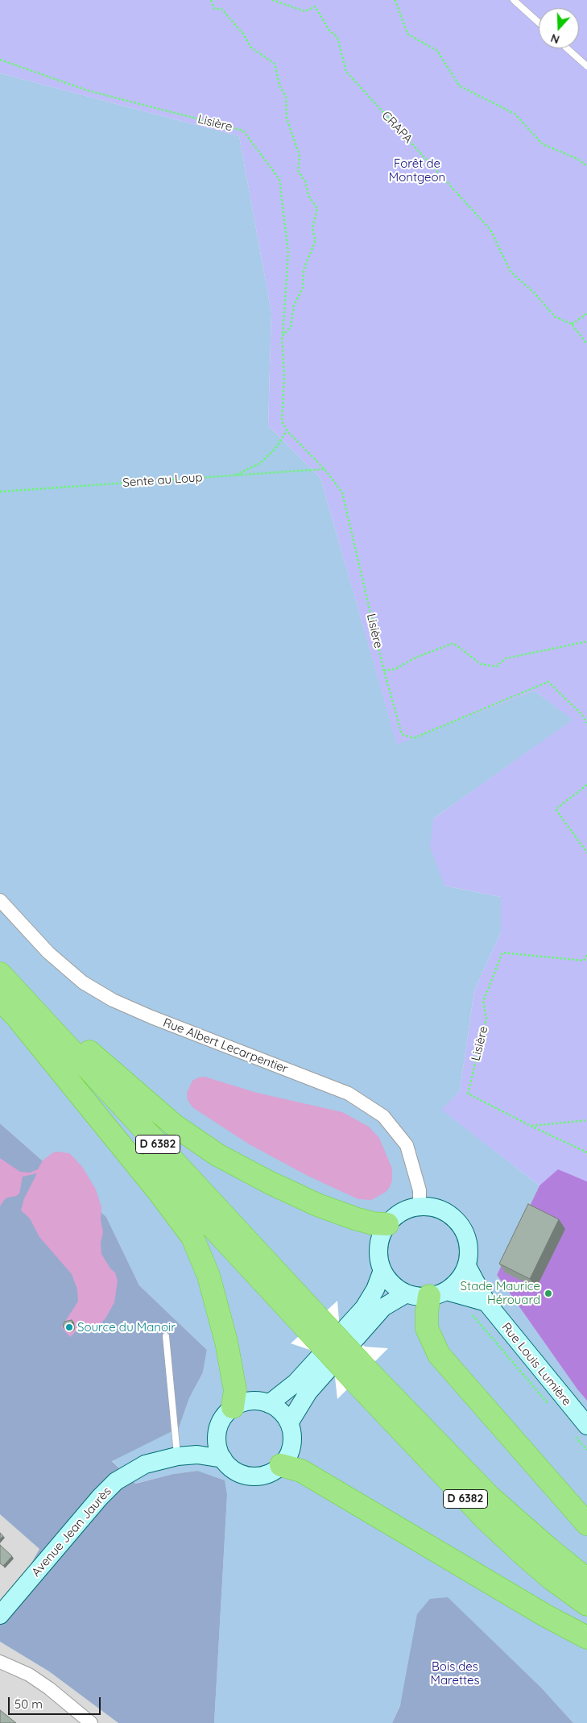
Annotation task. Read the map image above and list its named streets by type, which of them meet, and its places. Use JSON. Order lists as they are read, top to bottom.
{
  "streets": {
    "highway": ["D 6382"],
    "main road": ["Rue Louis Lumière", "Avenue Jean Jaurès"],
    "street": ["Rue Albert Lecarpentier"],
    "path": ["Lisière", "CRAPA", "Sente au Loup"]
  },
  "crossings": [
    ["Lisière", "Sente au Loup"],
    ["Rue Albert Lecarpentier", "Rue Louis Lumière"]
  ],
  "parks": ["Forêt de Montgeon", "Bois des Marettes"],
  "places": ["Stade Maurice Hérouard", "Source du Manoir"],
  "scale_bar": "50 m",
  "north": "bottom"
}
